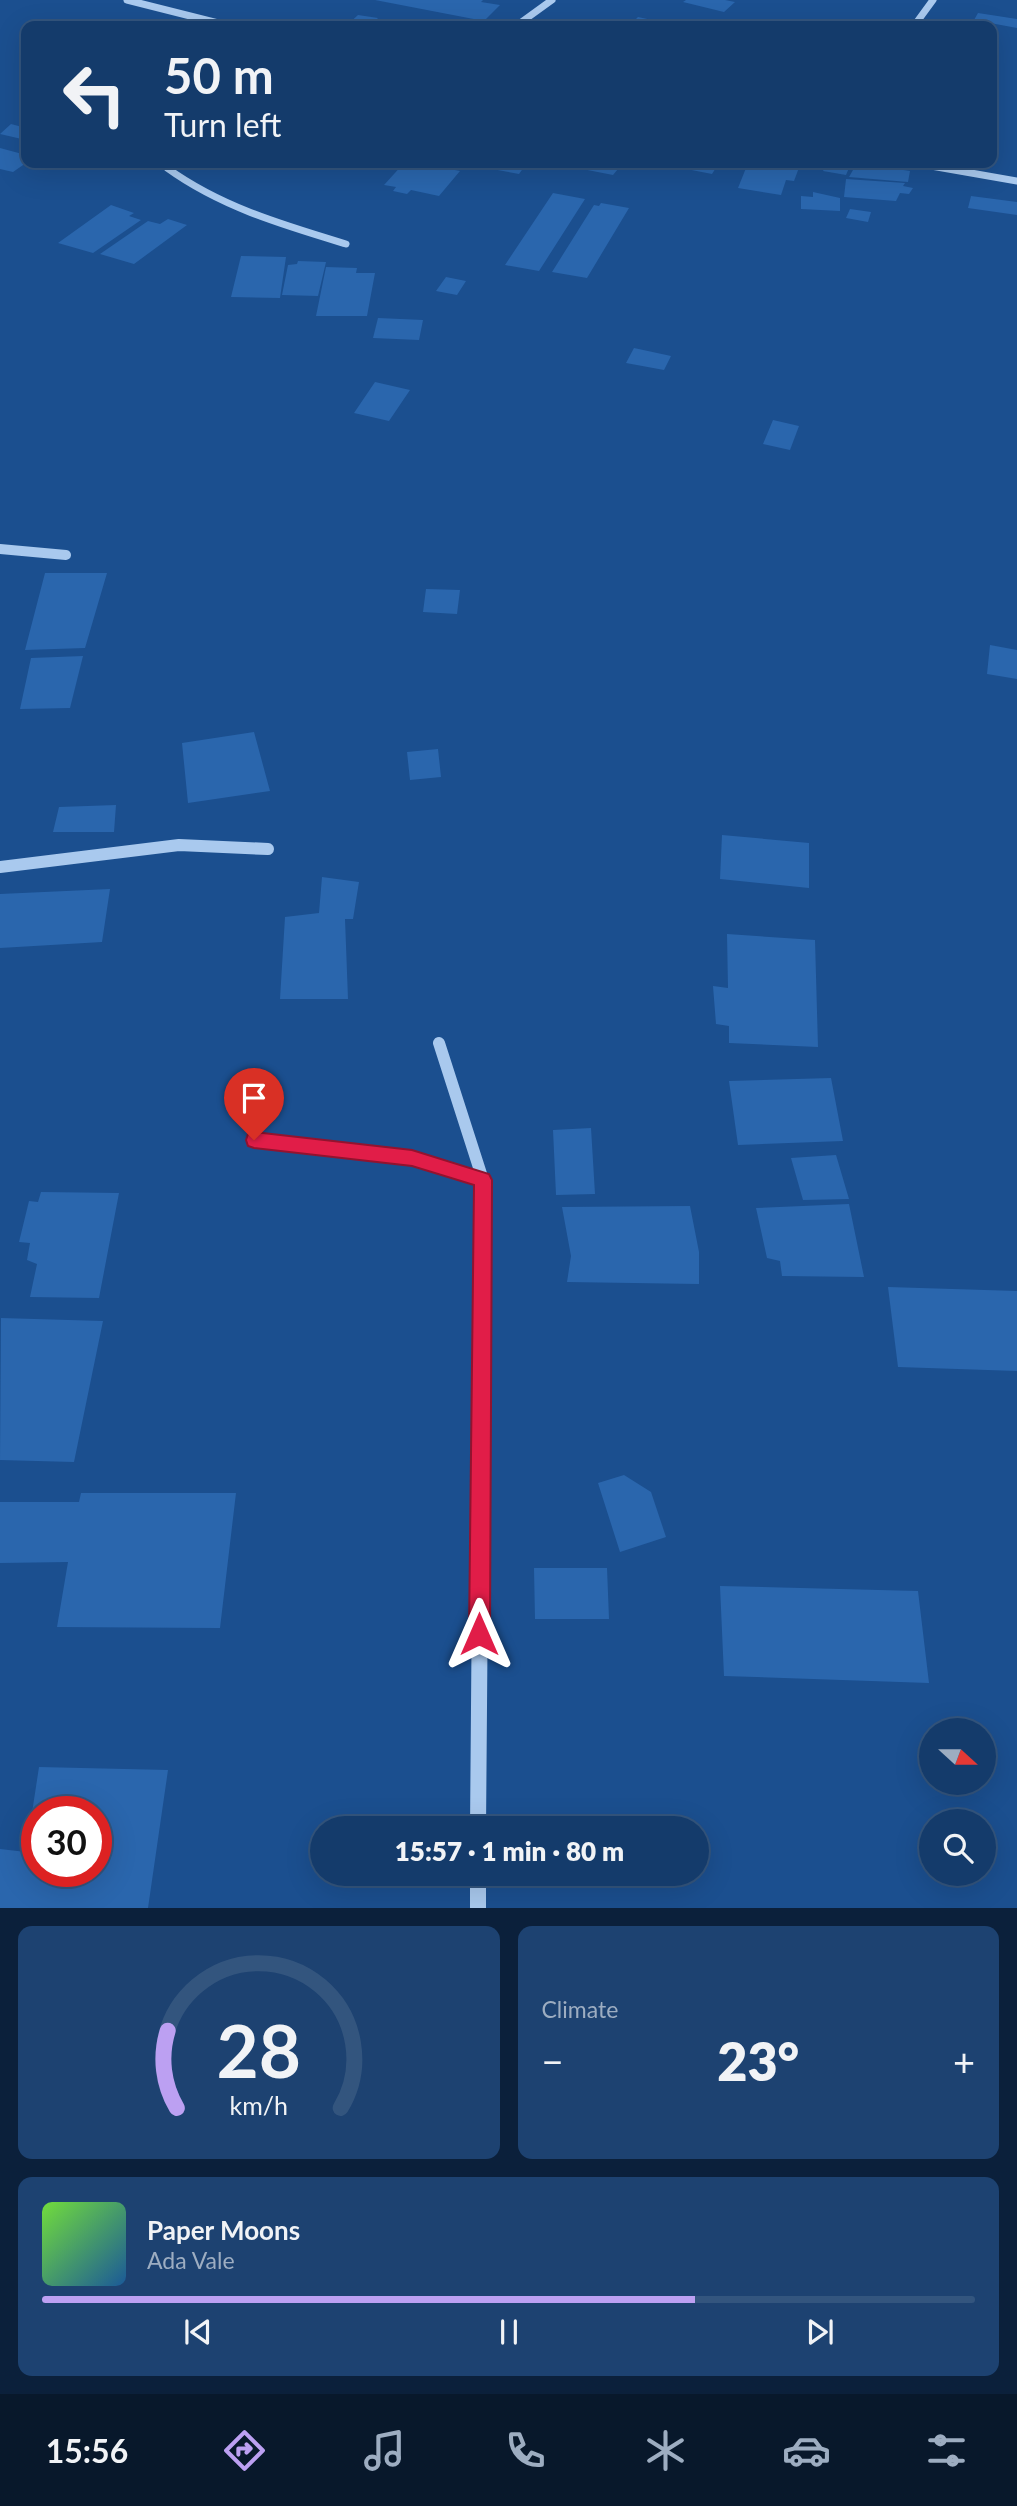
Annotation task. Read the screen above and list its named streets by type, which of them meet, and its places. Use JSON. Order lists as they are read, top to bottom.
{
  "north": "right",
  "page": {
    "turn": ["50 m", "Turn left"],
    "limit": "30",
    "trip": "15:57 · 1 min · 80 m",
    "tile": "Climate",
    "heat": ["−", "23°", "+"],
    "song": ["Paper Moons", "Ada Vale"],
    "tabs": "15:56",
    "gauge": ["28", "km/h"]
  }
}
